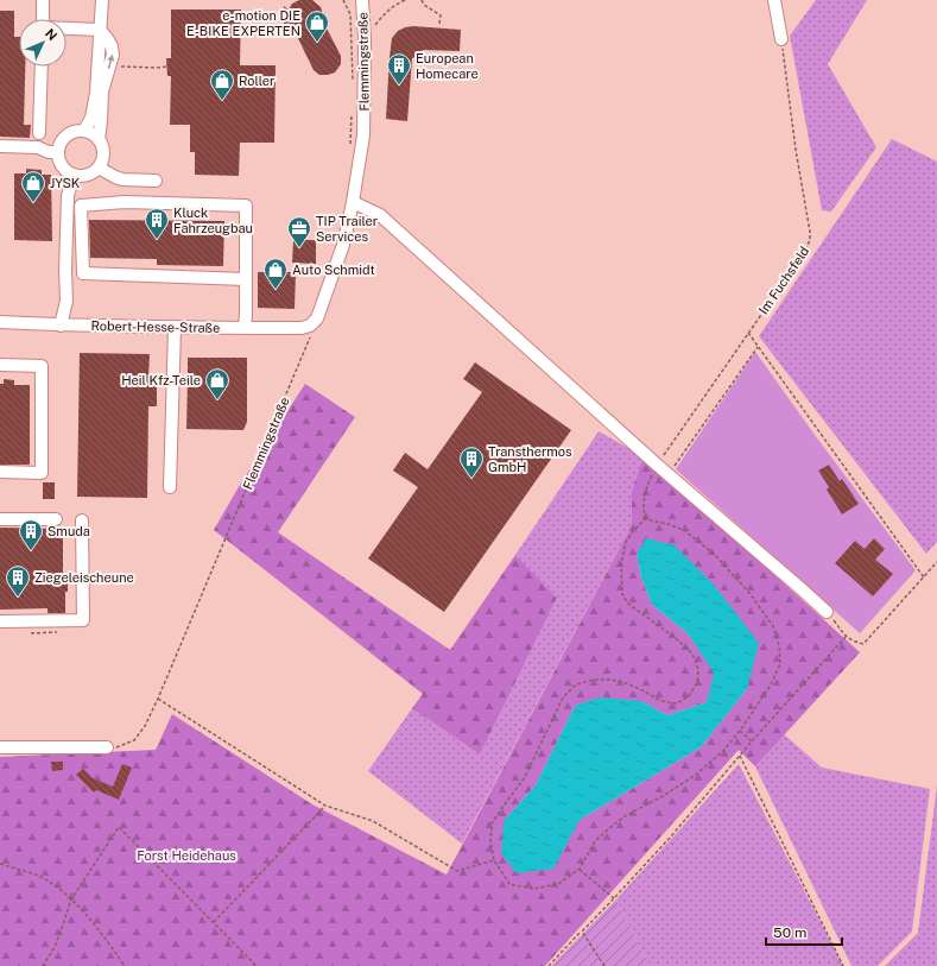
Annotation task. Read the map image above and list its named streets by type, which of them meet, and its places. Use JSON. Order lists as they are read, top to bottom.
{
  "streets": {
    "street": ["Flemmingstraße", "Robert-Hesse-Straße"],
    "path": ["Im Fuchsfeld"]
  },
  "crossings": [
    ["Flemmingstraße", "Robert-Hesse-Straße"]
  ],
  "parks": ["Forst Heidehaus"],
  "places": {
    "shop": [
      "e-motion DIE E-BIKE EXPERTEN",
      "Roller",
      "JYSK",
      "Auto Schmidt",
      "Heil Kfz-Teile"
    ],
    "building": [
      "European Homecare",
      "Kluck Fahrzeugbau",
      "Transthermos GmbH",
      "Smuda",
      "Ziegeleischeune"
    ],
    "office": ["TIP Trailer Services"]
  },
  "scale_bar": "50 m",
  "north": "top right"
}
